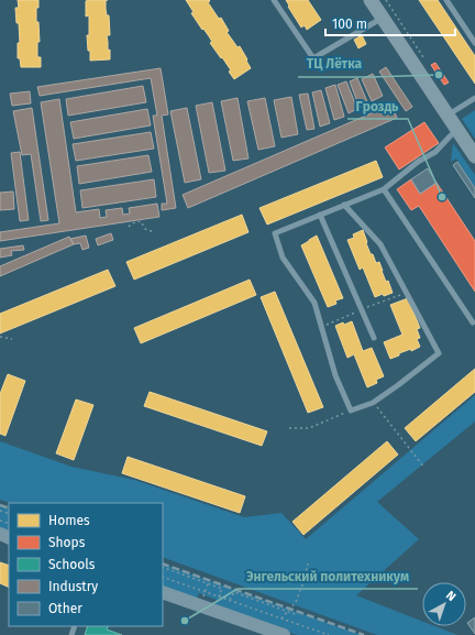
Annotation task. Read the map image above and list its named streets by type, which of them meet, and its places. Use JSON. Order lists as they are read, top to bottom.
{
  "places": ["ТЦ Лётка", "Гроздь", "Энгельский политехникум"],
  "legend": [
    "Homes",
    "Shops",
    "Schools",
    "Industry",
    "Other"
  ],
  "scale_bar": "100 m",
  "north": "top right"
}
